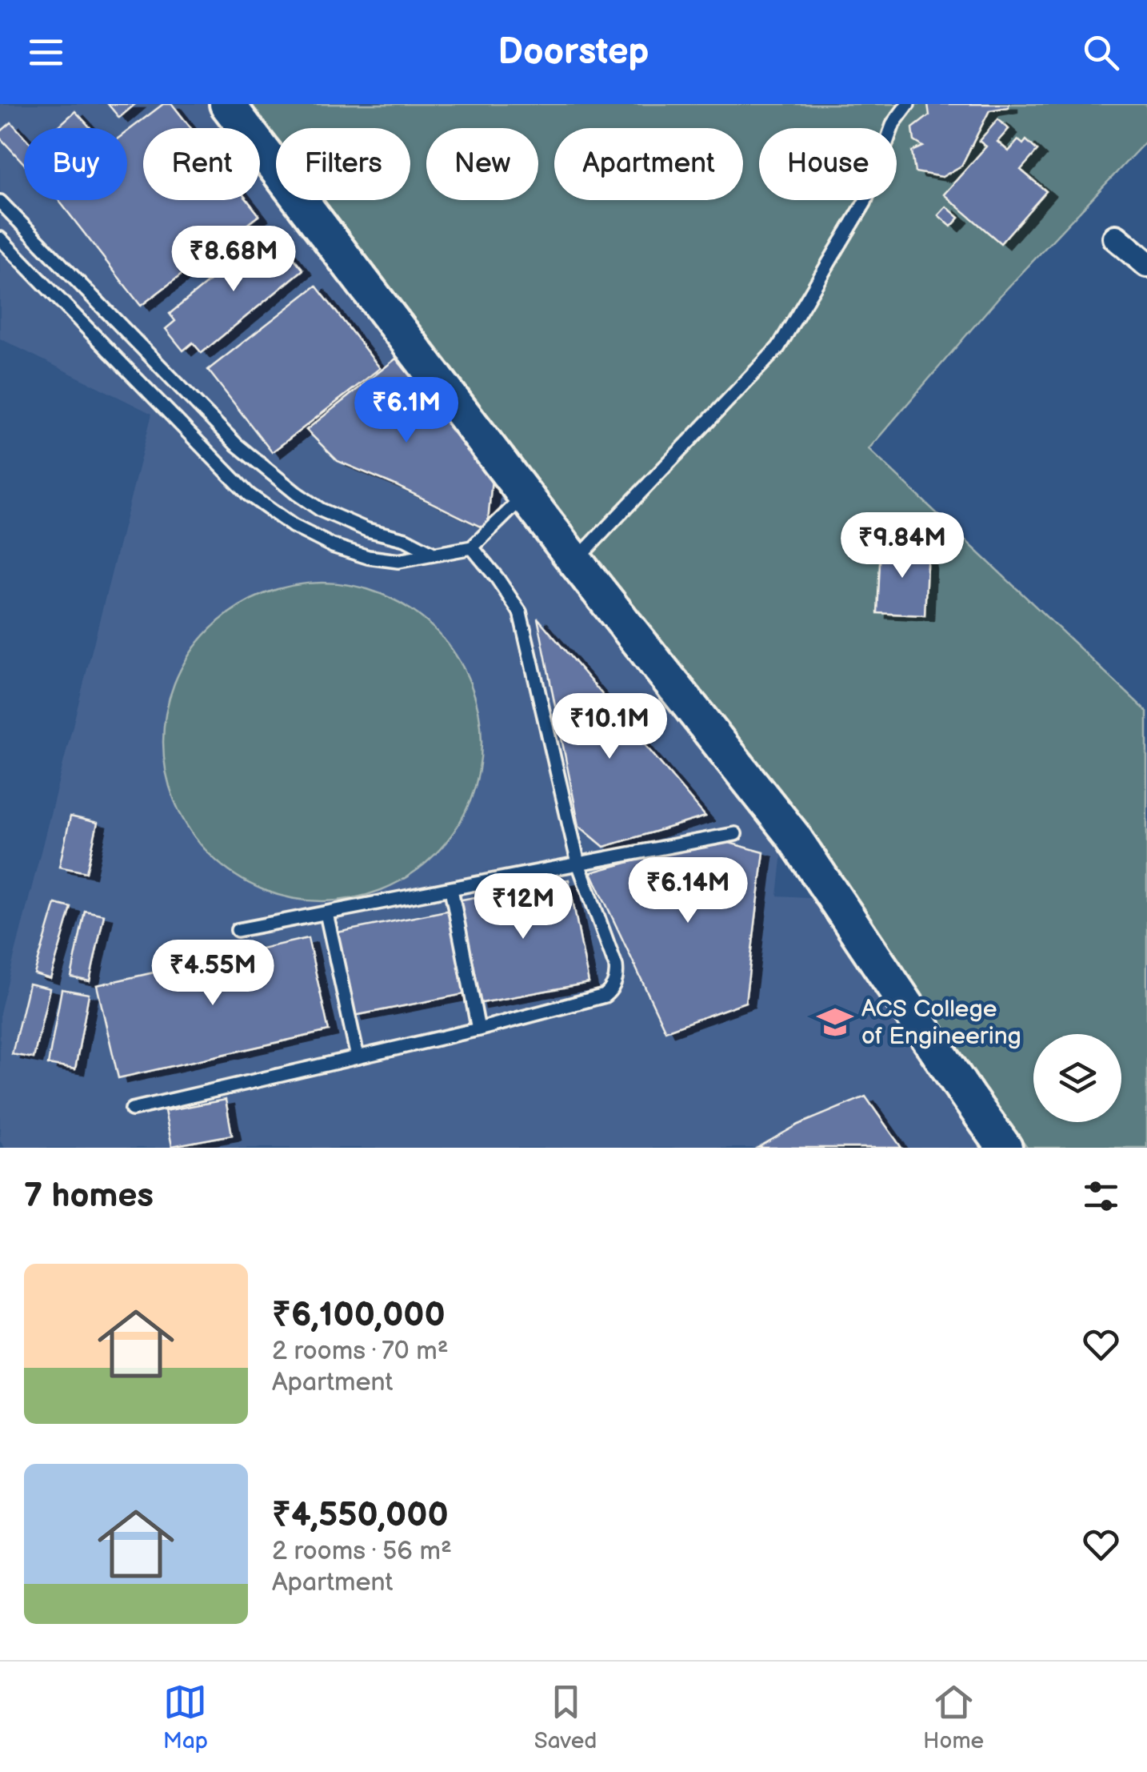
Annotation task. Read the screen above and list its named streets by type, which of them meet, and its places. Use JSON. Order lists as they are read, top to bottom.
{
  "places": {
    "school or university": ["ACS College of Engineering"]
  },
  "page": {
    "header": "Doorstep",
    "chip": [
      "Buy",
      "Rent",
      "Filters",
      "New",
      "Apartment",
      "House"
    ],
    "price": [
      "₹8.68M",
      "₹6.1M",
      "₹9.84M",
      "₹10.1M",
      "₹6.14M",
      "₹12M",
      "₹4.55M"
    ],
    "heading": "7 homes",
    "list": [
      {
        "name": "₹6,100,000",
        "note": "2 rooms · 70 m² · Apartment"
      },
      {
        "name": "₹4,550,000",
        "note": "2 rooms · 56 m² · Apartment"
      }
    ],
    "tabs": ["Map", "Saved", "Home"]
  }
}
